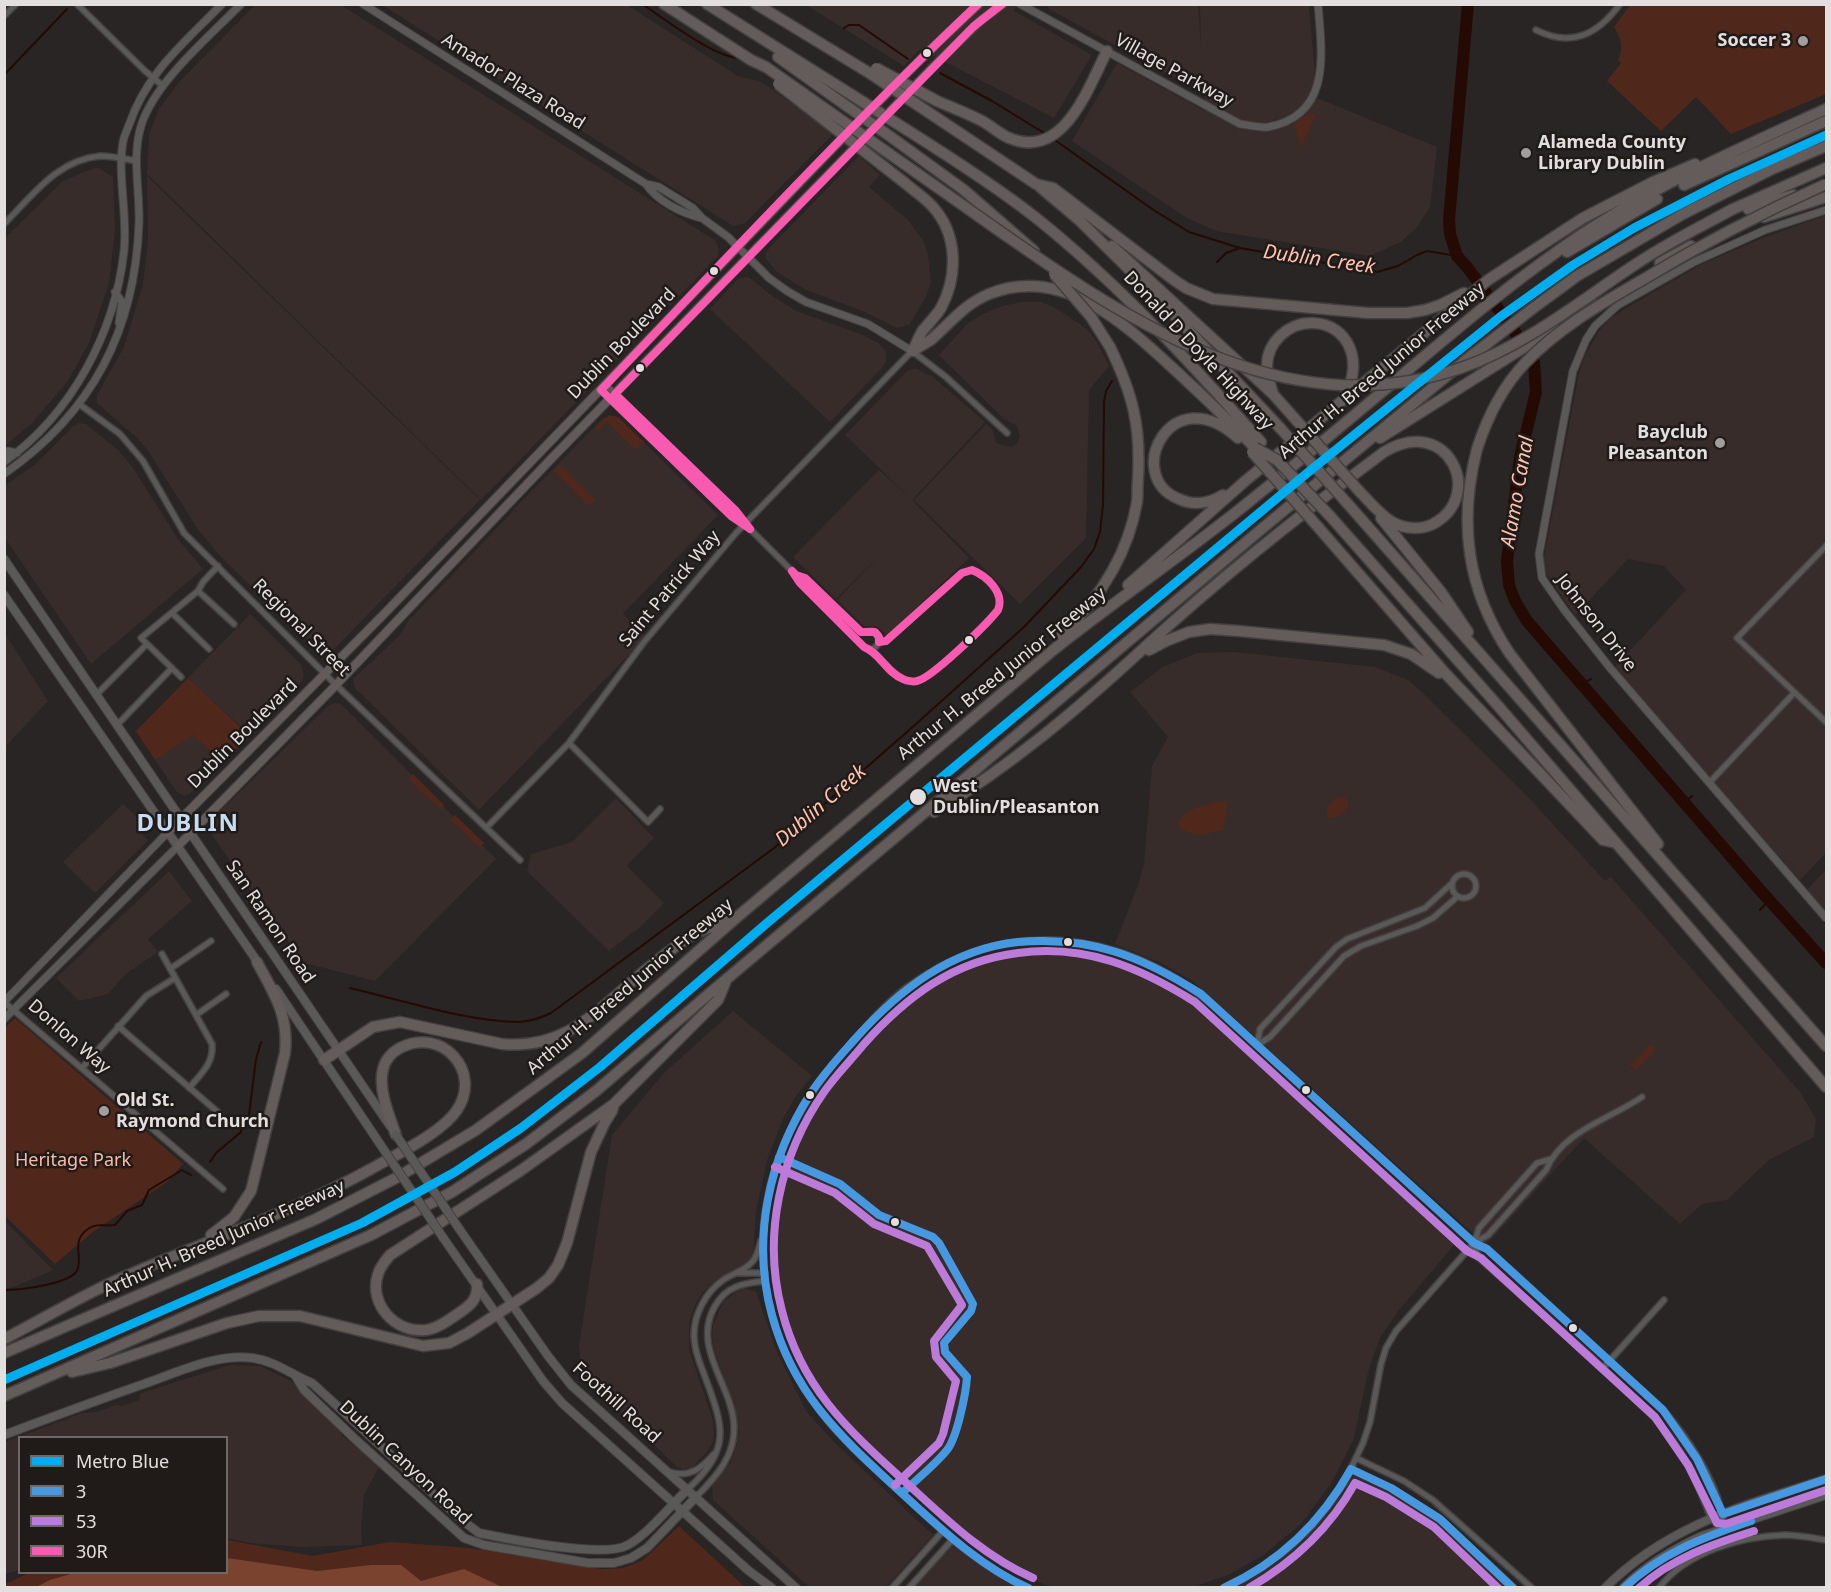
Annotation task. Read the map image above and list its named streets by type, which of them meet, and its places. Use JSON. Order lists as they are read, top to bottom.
{
  "streets": {
    "highway": ["Donald D Doyle Highway", "Arthur H. Breed Junior Freeway"],
    "main road": [
      "Dublin Boulevard",
      "San Ramon Road",
      "Foothill Road",
      "Dublin Canyon Road"
    ],
    "street": [
      "Village Parkway",
      "Amador Plaza Road",
      "Saint Patrick Way",
      "Johnson Drive",
      "Regional Street",
      "Donlon Way"
    ]
  },
  "crossings": [
    ["Amador Plaza Road", "Dublin Boulevard"],
    ["Amador Plaza Road", "Saint Patrick Way"],
    ["Dublin Boulevard", "Regional Street"],
    ["Dublin Boulevard", "San Ramon Road"],
    ["Dublin Boulevard", "Donlon Way"],
    ["Saint Patrick Way", "Regional Street"],
    ["San Ramon Road", "Foothill Road"],
    ["Foothill Road", "Dublin Canyon Road"]
  ],
  "districts": ["DUBLIN"],
  "water": ["Dublin Creek", "Alamo Canal"],
  "parks": ["Heritage Park"],
  "places": [
    "Soccer 3",
    "Alameda County Library Dublin",
    "Bayclub Pleasanton",
    "West Dublin/Pleasanton",
    "Old St. Raymond Church"
  ],
  "lines": [
    "transit line 30R",
    "metro line Blue",
    "transit line 3",
    "transit line 53"
  ],
  "legend": [
    "Metro Blue",
    "3",
    "53",
    "30R"
  ]
}
